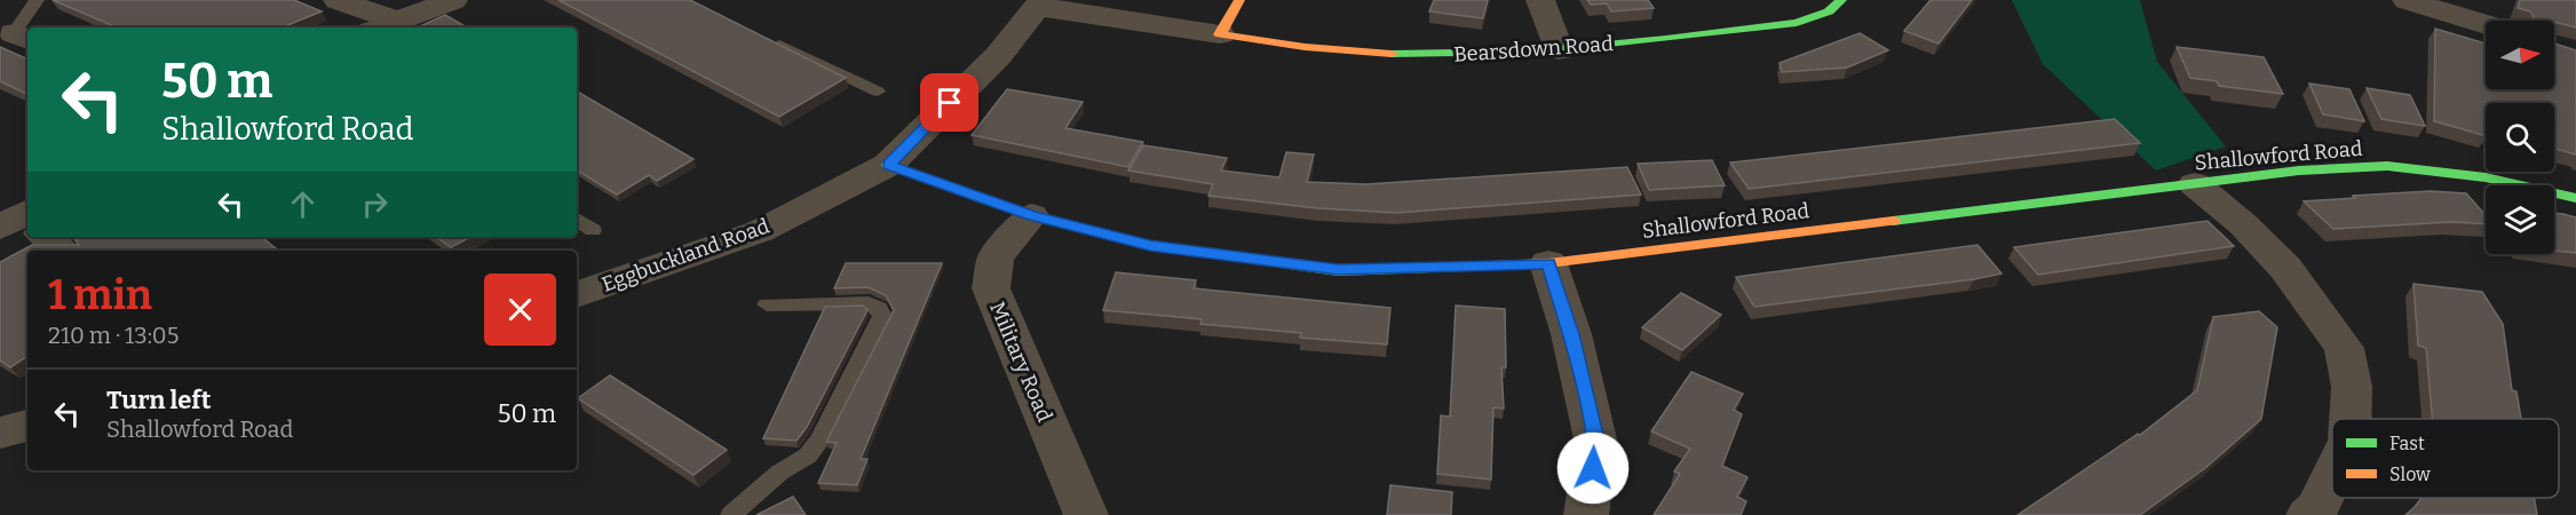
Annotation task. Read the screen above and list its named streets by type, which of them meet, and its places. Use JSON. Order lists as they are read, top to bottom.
{
  "streets": {
    "street": [
      "Bearsdown Road",
      "Shallowford Road",
      "Eggbuckland Road",
      "Military Road"
    ]
  },
  "crossings": [
    ["Bearsdown Road", "Eggbuckland Road"],
    ["Shallowford Road", "Eggbuckland Road"],
    ["Shallowford Road", "Military Road"]
  ],
  "legend": ["Fast", "Slow"],
  "north": "right",
  "page": {
    "turn": ["50 m", "Shallowford Road"],
    "heading": ["1 min", "210 m · 13:05"],
    "list": [
      {
        "name": "Turn left",
        "note": "Shallowford Road",
        "value": "50 m"
      }
    ]
  }
}
